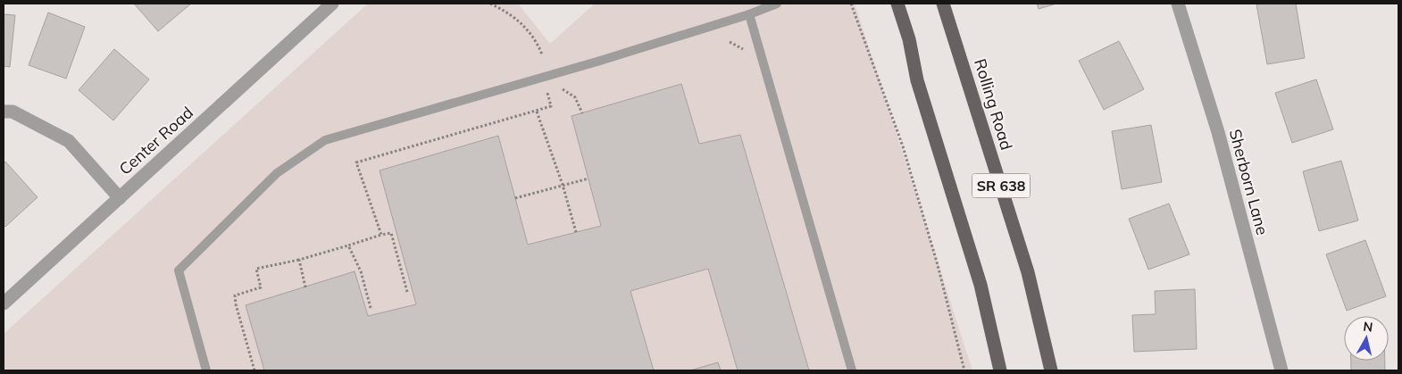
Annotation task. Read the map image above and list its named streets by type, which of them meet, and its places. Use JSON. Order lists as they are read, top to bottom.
{
  "streets": {
    "main road": ["Rolling Road", "SR 638"],
    "street": ["Center Road", "Sherborn Lane"]
  },
  "north": "top"
}
